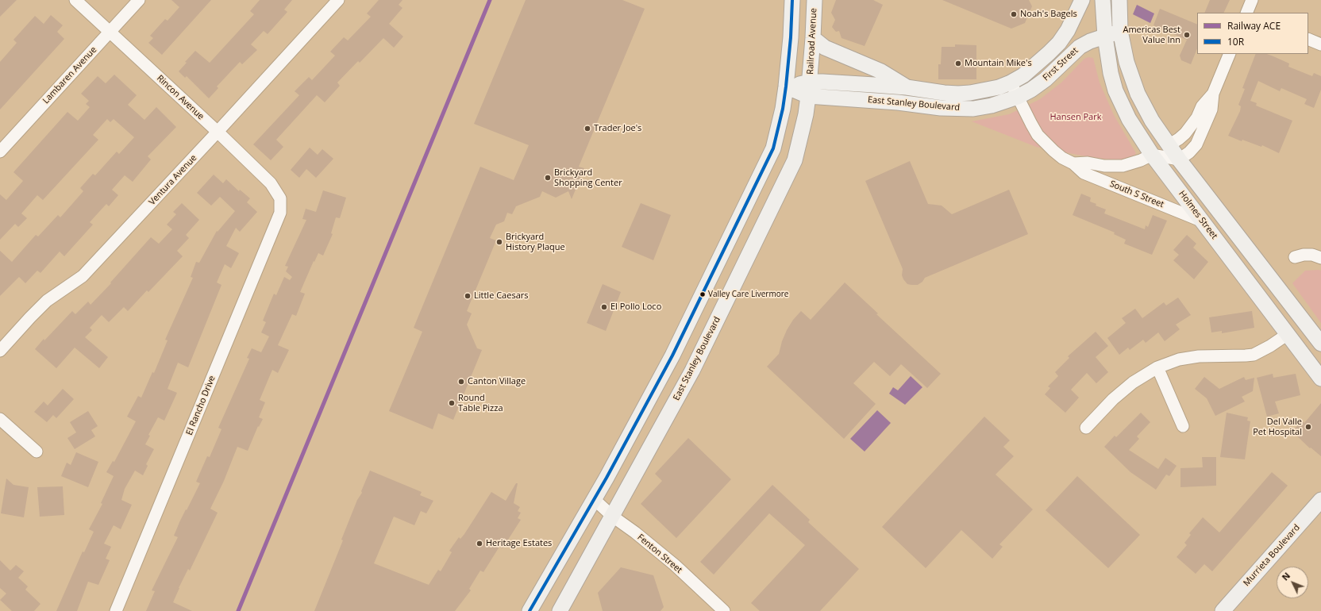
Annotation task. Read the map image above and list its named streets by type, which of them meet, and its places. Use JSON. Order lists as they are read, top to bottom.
{
  "streets": {
    "main road": [
      "Railroad Avenue",
      "First Street",
      "East Stanley Boulevard",
      "Holmes Street",
      "Murrieta Boulevard"
    ],
    "street": [
      "Lambaren Avenue",
      "Rincon Avenue",
      "Ventura Avenue",
      "South S Street",
      "El Rancho Drive",
      "Fenton Street"
    ]
  },
  "crossings": [
    ["Railroad Avenue", "East Stanley Boulevard"],
    ["First Street", "East Stanley Boulevard"],
    ["First Street", "South S Street"],
    ["First Street", "Holmes Street"],
    ["Lambaren Avenue", "Rincon Avenue"],
    ["Rincon Avenue", "Ventura Avenue"],
    ["Rincon Avenue", "El Rancho Drive"],
    ["East Stanley Boulevard", "South S Street"],
    ["East Stanley Boulevard", "Fenton Street"],
    ["South S Street", "Holmes Street"]
  ],
  "parks": ["Hansen Park"],
  "places": [
    "Noah's Bagels",
    "Americas Best Value Inn",
    "Mountain Mike's",
    "Trader Joe's",
    "Brickyard Shopping Center",
    "Brickyard History Plaque",
    "Valley Care Livermore",
    "Little Caesars",
    "El Pollo Loco",
    "Canton Village",
    "Round Table Pizza",
    "Del Valle Pet Hospital",
    "Heritage Estates"
  ],
  "lines": ["rail line ACE", "transit line 10R"],
  "legend": ["Railway ACE", "10R"],
  "north": "top left"
}
